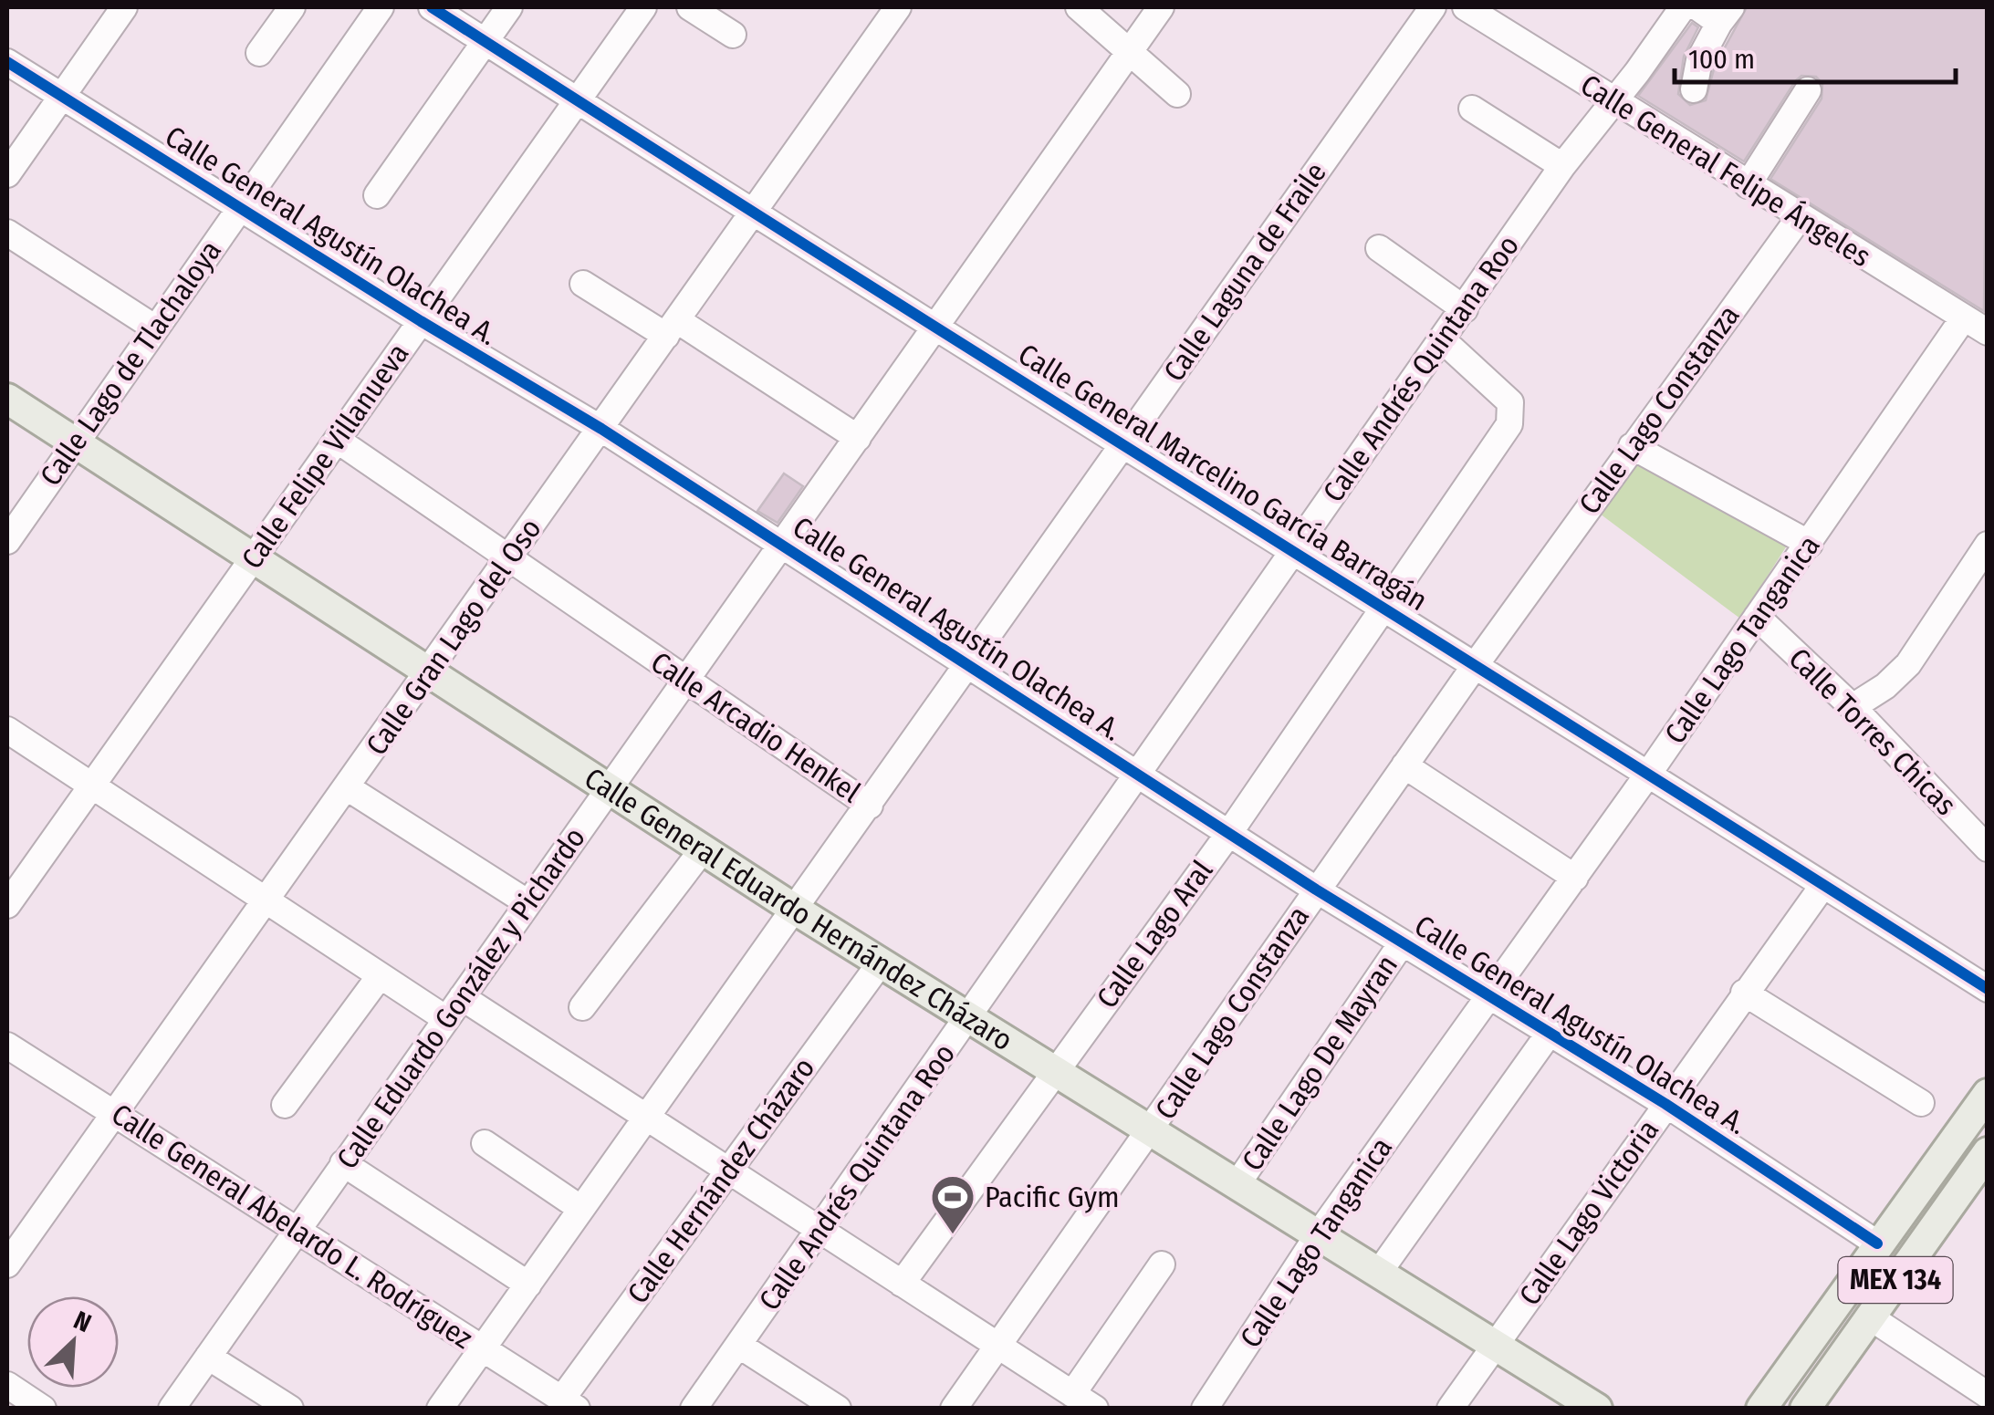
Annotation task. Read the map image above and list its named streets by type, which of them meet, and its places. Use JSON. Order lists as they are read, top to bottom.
{
  "streets": {
    "main road": ["Calle General Eduardo Hernández Cházaro", "MEX 134"],
    "street": [
      "Calle General Felipe Ángeles",
      "Calle General Agustín Olachea A.",
      "Calle Laguna de Fraile",
      "Calle Lago de Tlachaloya",
      "Calle Andrés Quintana Roo",
      "Calle Lago Constanza",
      "Calle Felipe Villanueva",
      "Calle General Marcelino García Barragán",
      "Calle Gran Lago del Oso",
      "Calle Lago Tanganica",
      "Calle Arcadio Henkel",
      "Calle Torres Chicas",
      "Calle Lago Aral",
      "Calle Eduardo González y Pichardo",
      "Calle Lago De Mayran",
      "Calle Hernández Cházaro",
      "Calle Lago Victoria",
      "Calle General Abelardo L. Rodríguez"
    ]
  },
  "crossings": [
    ["Calle General Felipe Ángeles", "Calle Andrés Quintana Roo"],
    ["Calle General Felipe Ángeles", "Calle Lago Constanza"],
    ["Calle General Felipe Ángeles", "Calle Lago Tanganica"],
    ["Calle General Agustín Olachea A.", "Calle Laguna de Fraile"],
    ["Calle General Agustín Olachea A.", "Calle Lago de Tlachaloya"],
    ["Calle General Agustín Olachea A.", "Calle Andrés Quintana Roo"],
    ["Calle General Agustín Olachea A.", "Calle Lago Constanza"],
    ["Calle General Agustín Olachea A.", "Calle Felipe Villanueva"],
    ["Calle General Agustín Olachea A.", "Calle Gran Lago del Oso"],
    ["Calle General Agustín Olachea A.", "Calle Lago Tanganica"],
    ["Calle General Agustín Olachea A.", "Calle Lago Aral"],
    ["Calle General Agustín Olachea A.", "Calle Eduardo González y Pichardo"],
    ["Calle General Agustín Olachea A.", "Calle Lago De Mayran"],
    ["Calle General Agustín Olachea A.", "Calle Lago Victoria"],
    ["Calle General Agustín Olachea A.", "MEX 134"],
    ["Calle Laguna de Fraile", "Calle General Marcelino García Barragán"],
    ["Calle Laguna de Fraile", "Calle Arcadio Henkel"],
    ["Calle Lago de Tlachaloya", "Calle General Eduardo Hernández Cházaro"],
    ["Calle Andrés Quintana Roo", "Calle General Marcelino García Barragán"],
    ["Calle Andrés Quintana Roo", "Calle General Eduardo Hernández Cházaro"],
    ["Calle Andrés Quintana Roo", "Calle Lago Aral"],
    ["Calle Lago Constanza", "Calle General Marcelino García Barragán"],
    ["Calle Lago Constanza", "Calle General Eduardo Hernández Cházaro"],
    ["Calle Felipe Villanueva", "Calle General Marcelino García Barragán"],
    ["Calle Felipe Villanueva", "Calle Arcadio Henkel"],
    ["Calle Felipe Villanueva", "Calle General Eduardo Hernández Cházaro"],
    ["Calle General Marcelino García Barragán", "Calle Gran Lago del Oso"],
    ["Calle General Marcelino García Barragán", "Calle Lago Tanganica"],
    ["Calle General Marcelino García Barragán", "Calle Lago Aral"],
    ["Calle General Marcelino García Barragán", "Calle Eduardo González y Pichardo"],
    ["Calle General Marcelino García Barragán", "Calle Lago Victoria"],
    ["Calle Gran Lago del Oso", "Calle Arcadio Henkel"],
    ["Calle Gran Lago del Oso", "Calle General Eduardo Hernández Cházaro"],
    ["Calle Gran Lago del Oso", "Calle General Abelardo L. Rodríguez"],
    ["Calle Lago Tanganica", "Calle Torres Chicas"],
    ["Calle Lago Tanganica", "Calle General Eduardo Hernández Cházaro"],
    ["Calle Arcadio Henkel", "Calle General Eduardo Hernández Cházaro"],
    ["Calle Arcadio Henkel", "Calle Eduardo González y Pichardo"],
    ["Calle Arcadio Henkel", "Calle General Abelardo L. Rodríguez"],
    ["Calle General Eduardo Hernández Cházaro", "Calle Lago Aral"],
    ["Calle General Eduardo Hernández Cházaro", "Calle Eduardo González y Pichardo"],
    ["Calle General Eduardo Hernández Cházaro", "Calle Lago De Mayran"],
    ["Calle General Eduardo Hernández Cházaro", "Calle Hernández Cházaro"],
    ["Calle General Eduardo Hernández Cházaro", "Calle Lago Victoria"],
    ["Calle Eduardo González y Pichardo", "Calle General Abelardo L. Rodríguez"],
    ["Calle Hernández Cházaro", "Calle General Abelardo L. Rodríguez"]
  ],
  "places": {
    "sports": ["Pacific Gym"]
  },
  "scale_bar": "100 m",
  "north": "top right"
}
